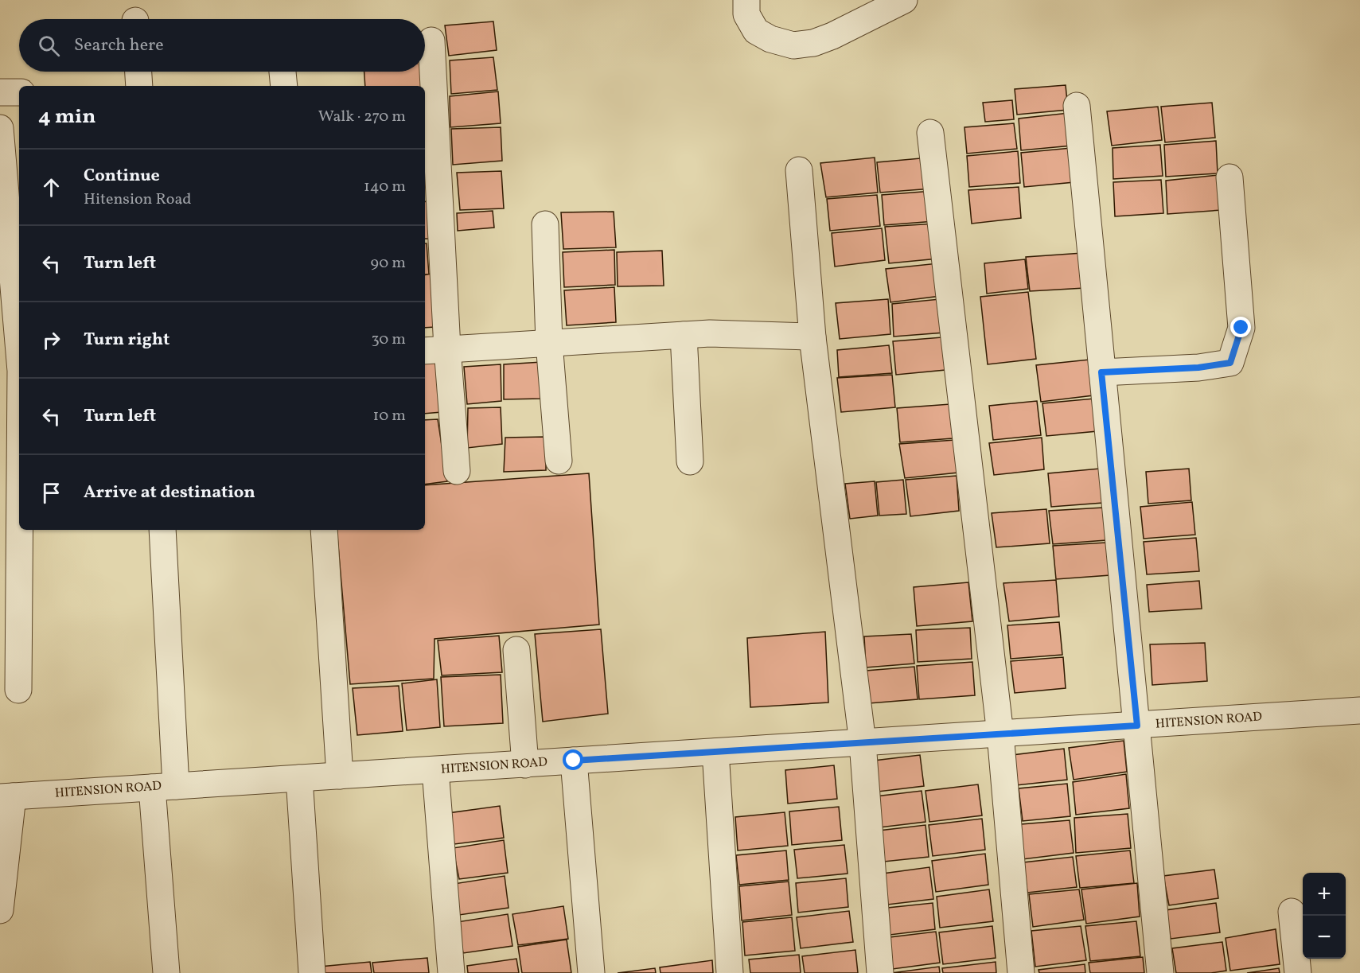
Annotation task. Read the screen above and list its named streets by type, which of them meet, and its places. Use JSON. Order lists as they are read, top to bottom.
{
  "streets": {
    "street": ["HITENSION ROAD"]
  },
  "page": {
    "search": "Search here",
    "heading": ["4 min", "Walk · 270 m"],
    "list": [
      ["Continue", "Hitension Road", "140 m"],
      ["Turn left", "90 m"],
      ["Turn right", "30 m"],
      ["Turn left", "10 m"],
      "Arrive at destination"
    ],
    "map_buttons": ["+", "−"]
  }
}
